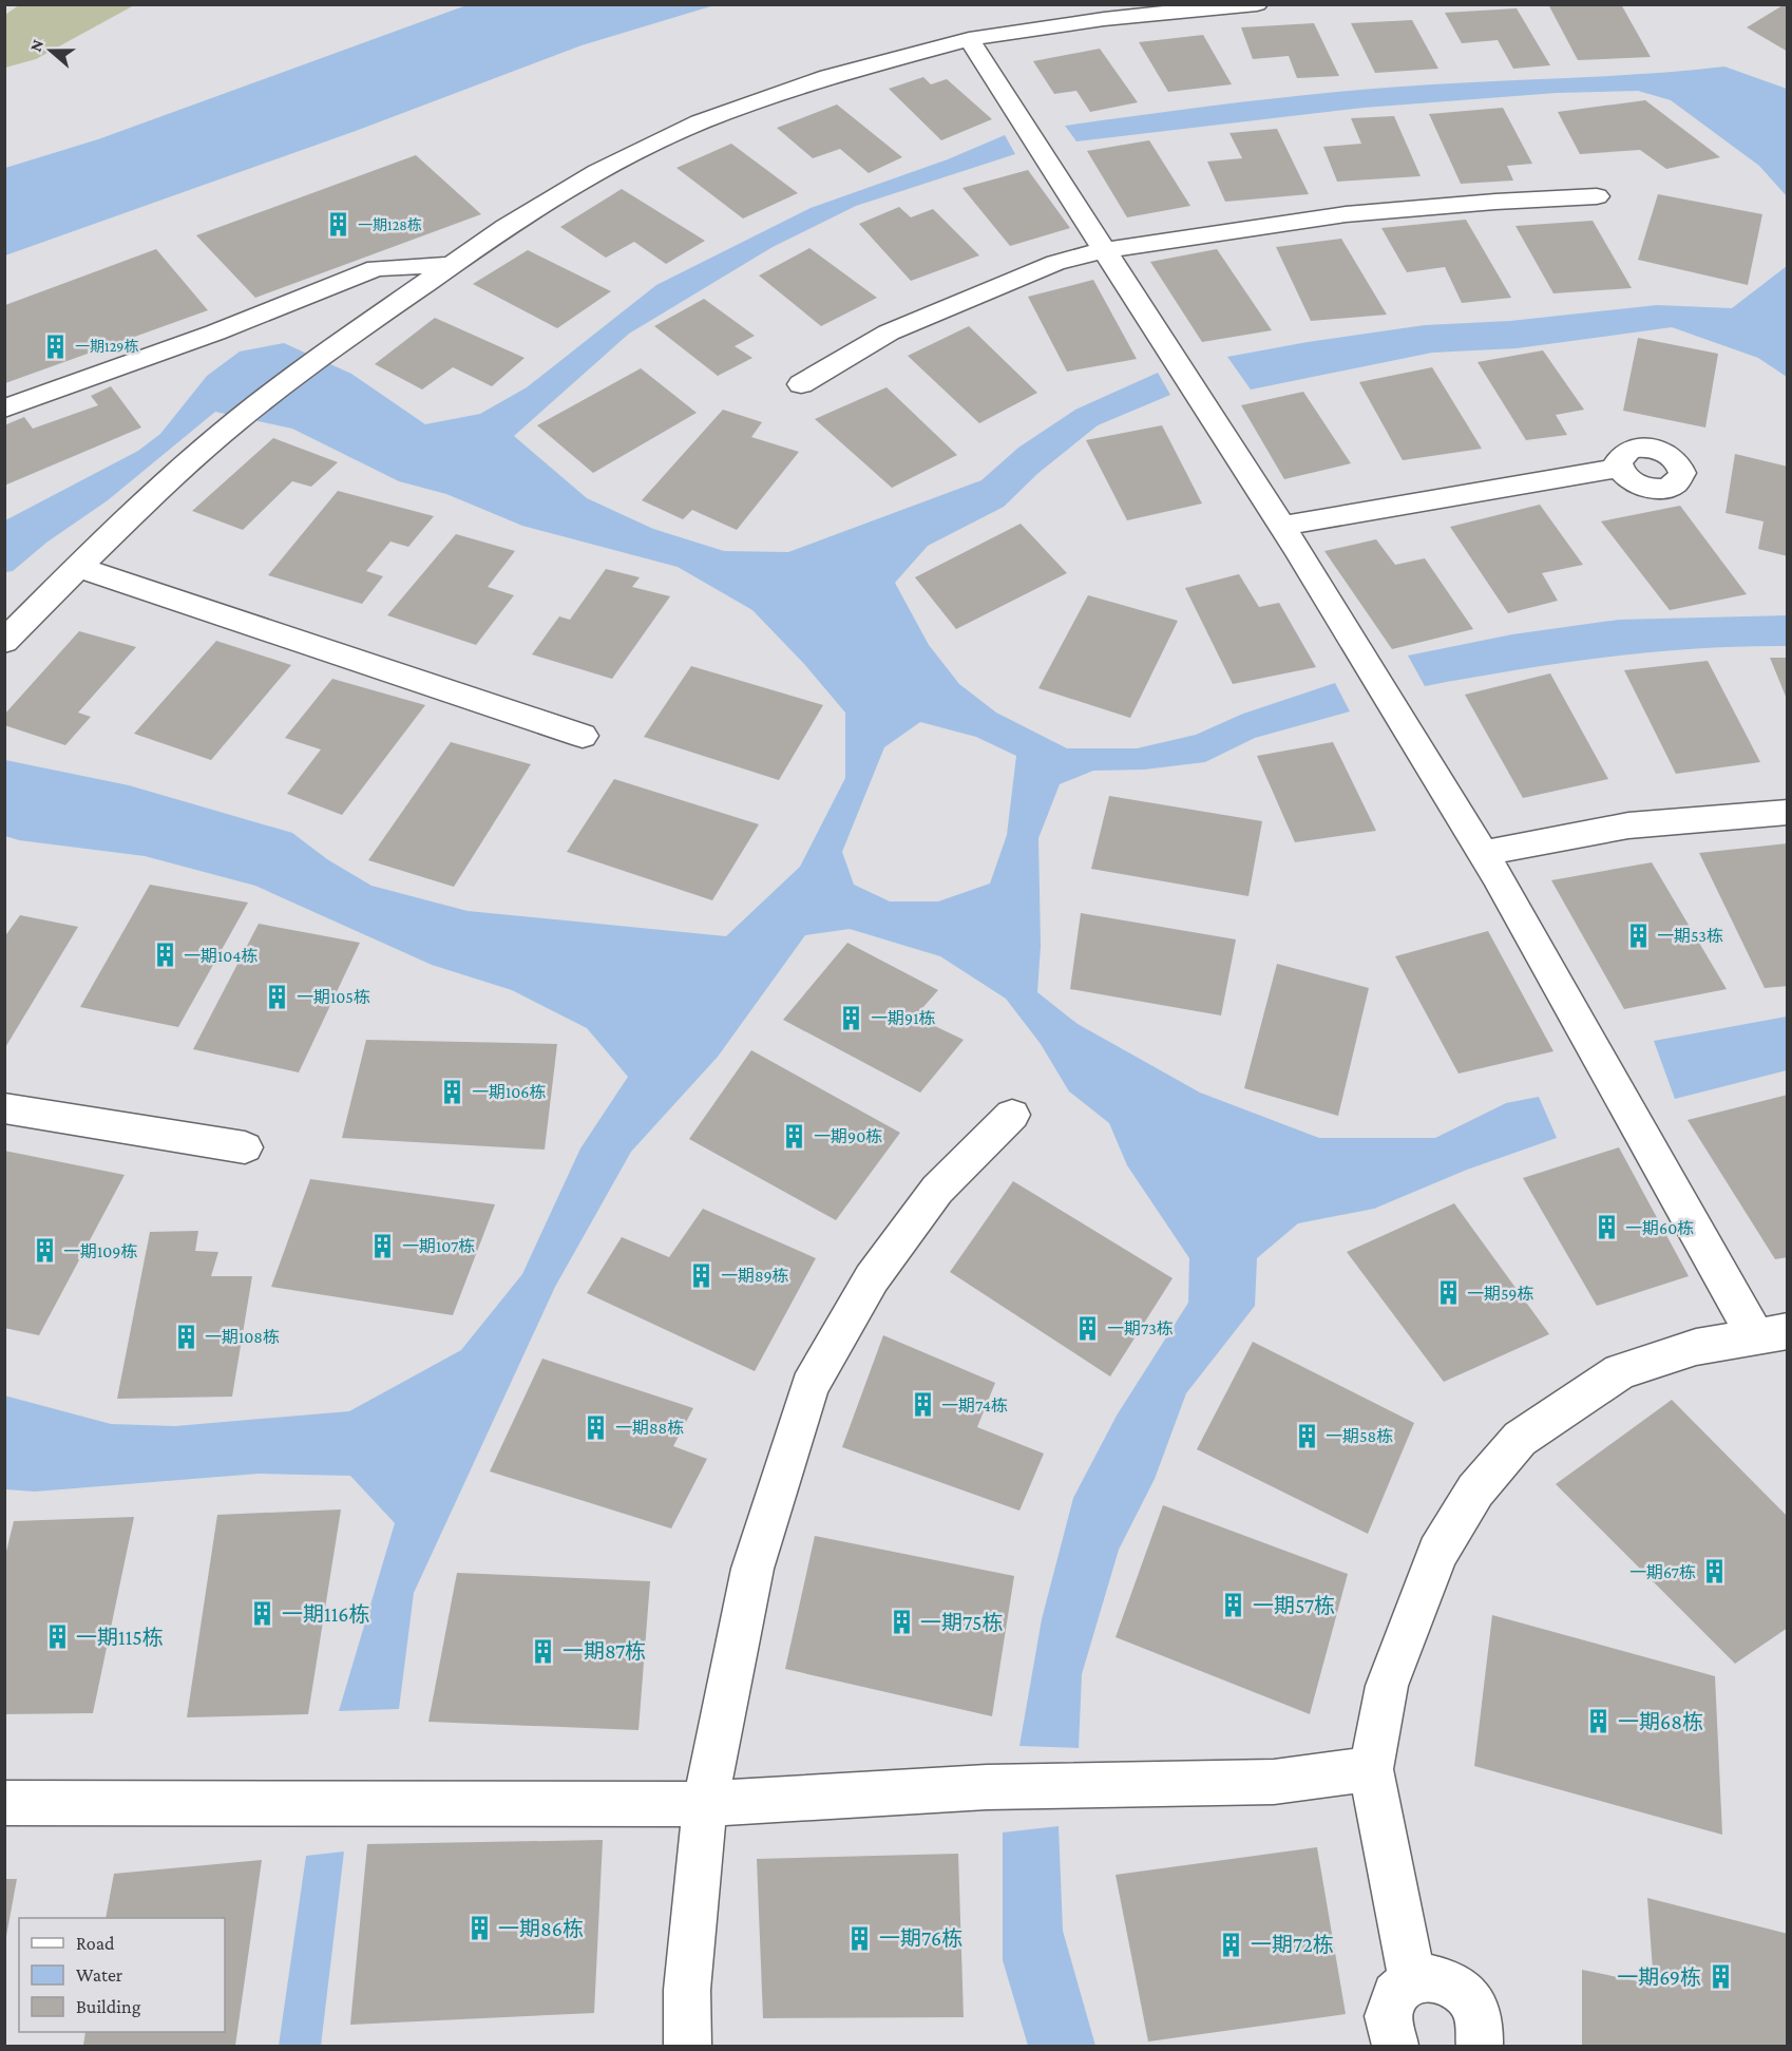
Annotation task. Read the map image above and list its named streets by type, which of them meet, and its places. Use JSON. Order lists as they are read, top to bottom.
{
  "places": {
    "building": [
      "一期128栋",
      "一期129栋",
      "一期53栋",
      "一期104栋",
      "一期105栋",
      "一期91栋",
      "一期106栋",
      "一期90栋",
      "一期60栋",
      "一期107栋",
      "一期109栋",
      "一期89栋",
      "一期59栋",
      "一期73栋",
      "一期108栋",
      "一期74栋",
      "一期88栋",
      "一期58栋",
      "一期67栋",
      "一期57栋",
      "一期116栋",
      "一期75栋",
      "一期115栋",
      "一期87栋",
      "一期68栋",
      "一期86栋",
      "一期76栋",
      "一期72栋",
      "一期69栋"
    ]
  },
  "legend": ["Road", "Water", "Building"],
  "north": "left"
}
